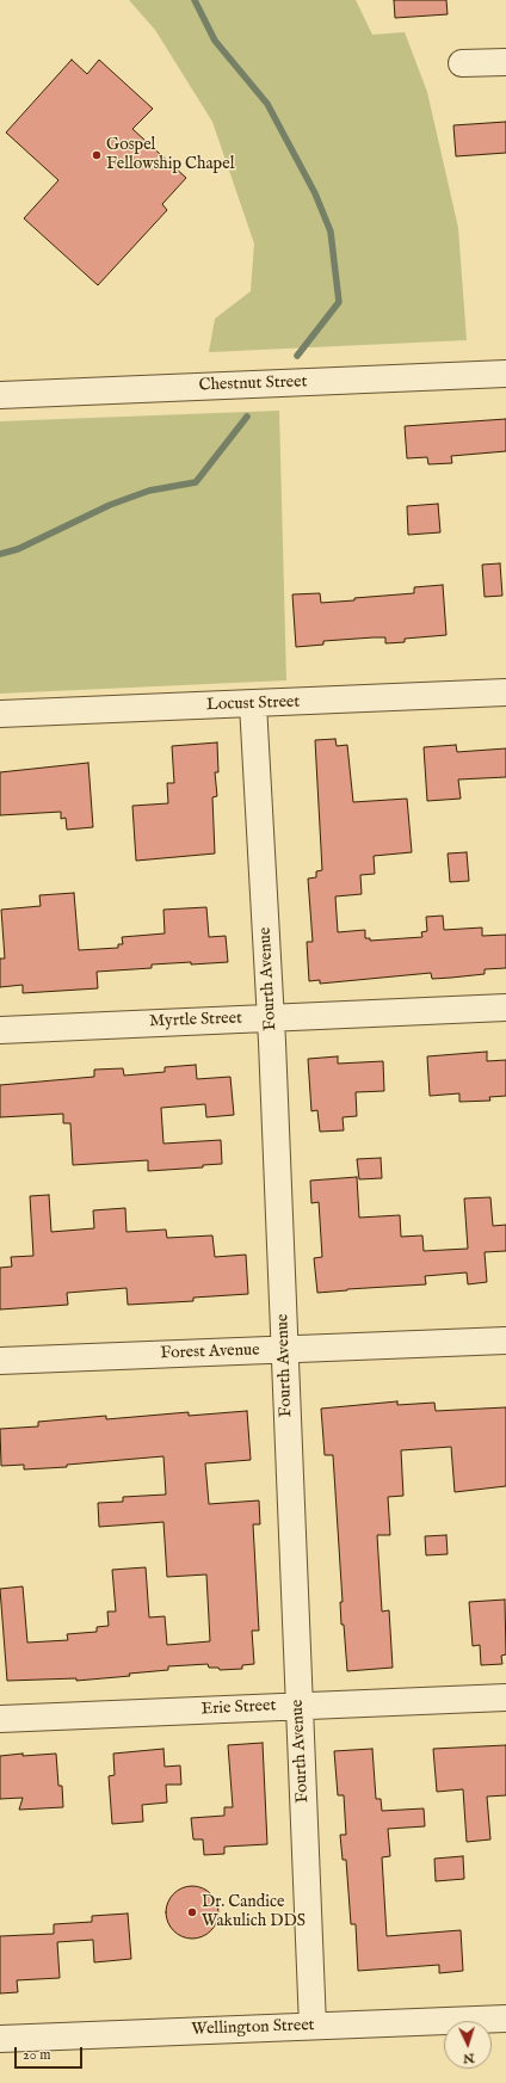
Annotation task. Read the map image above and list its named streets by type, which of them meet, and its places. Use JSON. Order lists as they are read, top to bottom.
{
  "streets": {
    "street": [
      "Chestnut Street",
      "Locust Street",
      "Fourth Avenue",
      "Myrtle Street",
      "Forest Avenue",
      "Erie Street",
      "Wellington Street"
    ]
  },
  "crossings": [
    ["Locust Street", "Fourth Avenue"],
    ["Fourth Avenue", "Myrtle Street"],
    ["Fourth Avenue", "Forest Avenue"],
    ["Fourth Avenue", "Erie Street"],
    ["Fourth Avenue", "Wellington Street"]
  ],
  "places": ["Gospel Fellowship Chapel", "Dr. Candice Wakulich DDS"],
  "scale_bar": "20 m",
  "north": "bottom"
}
